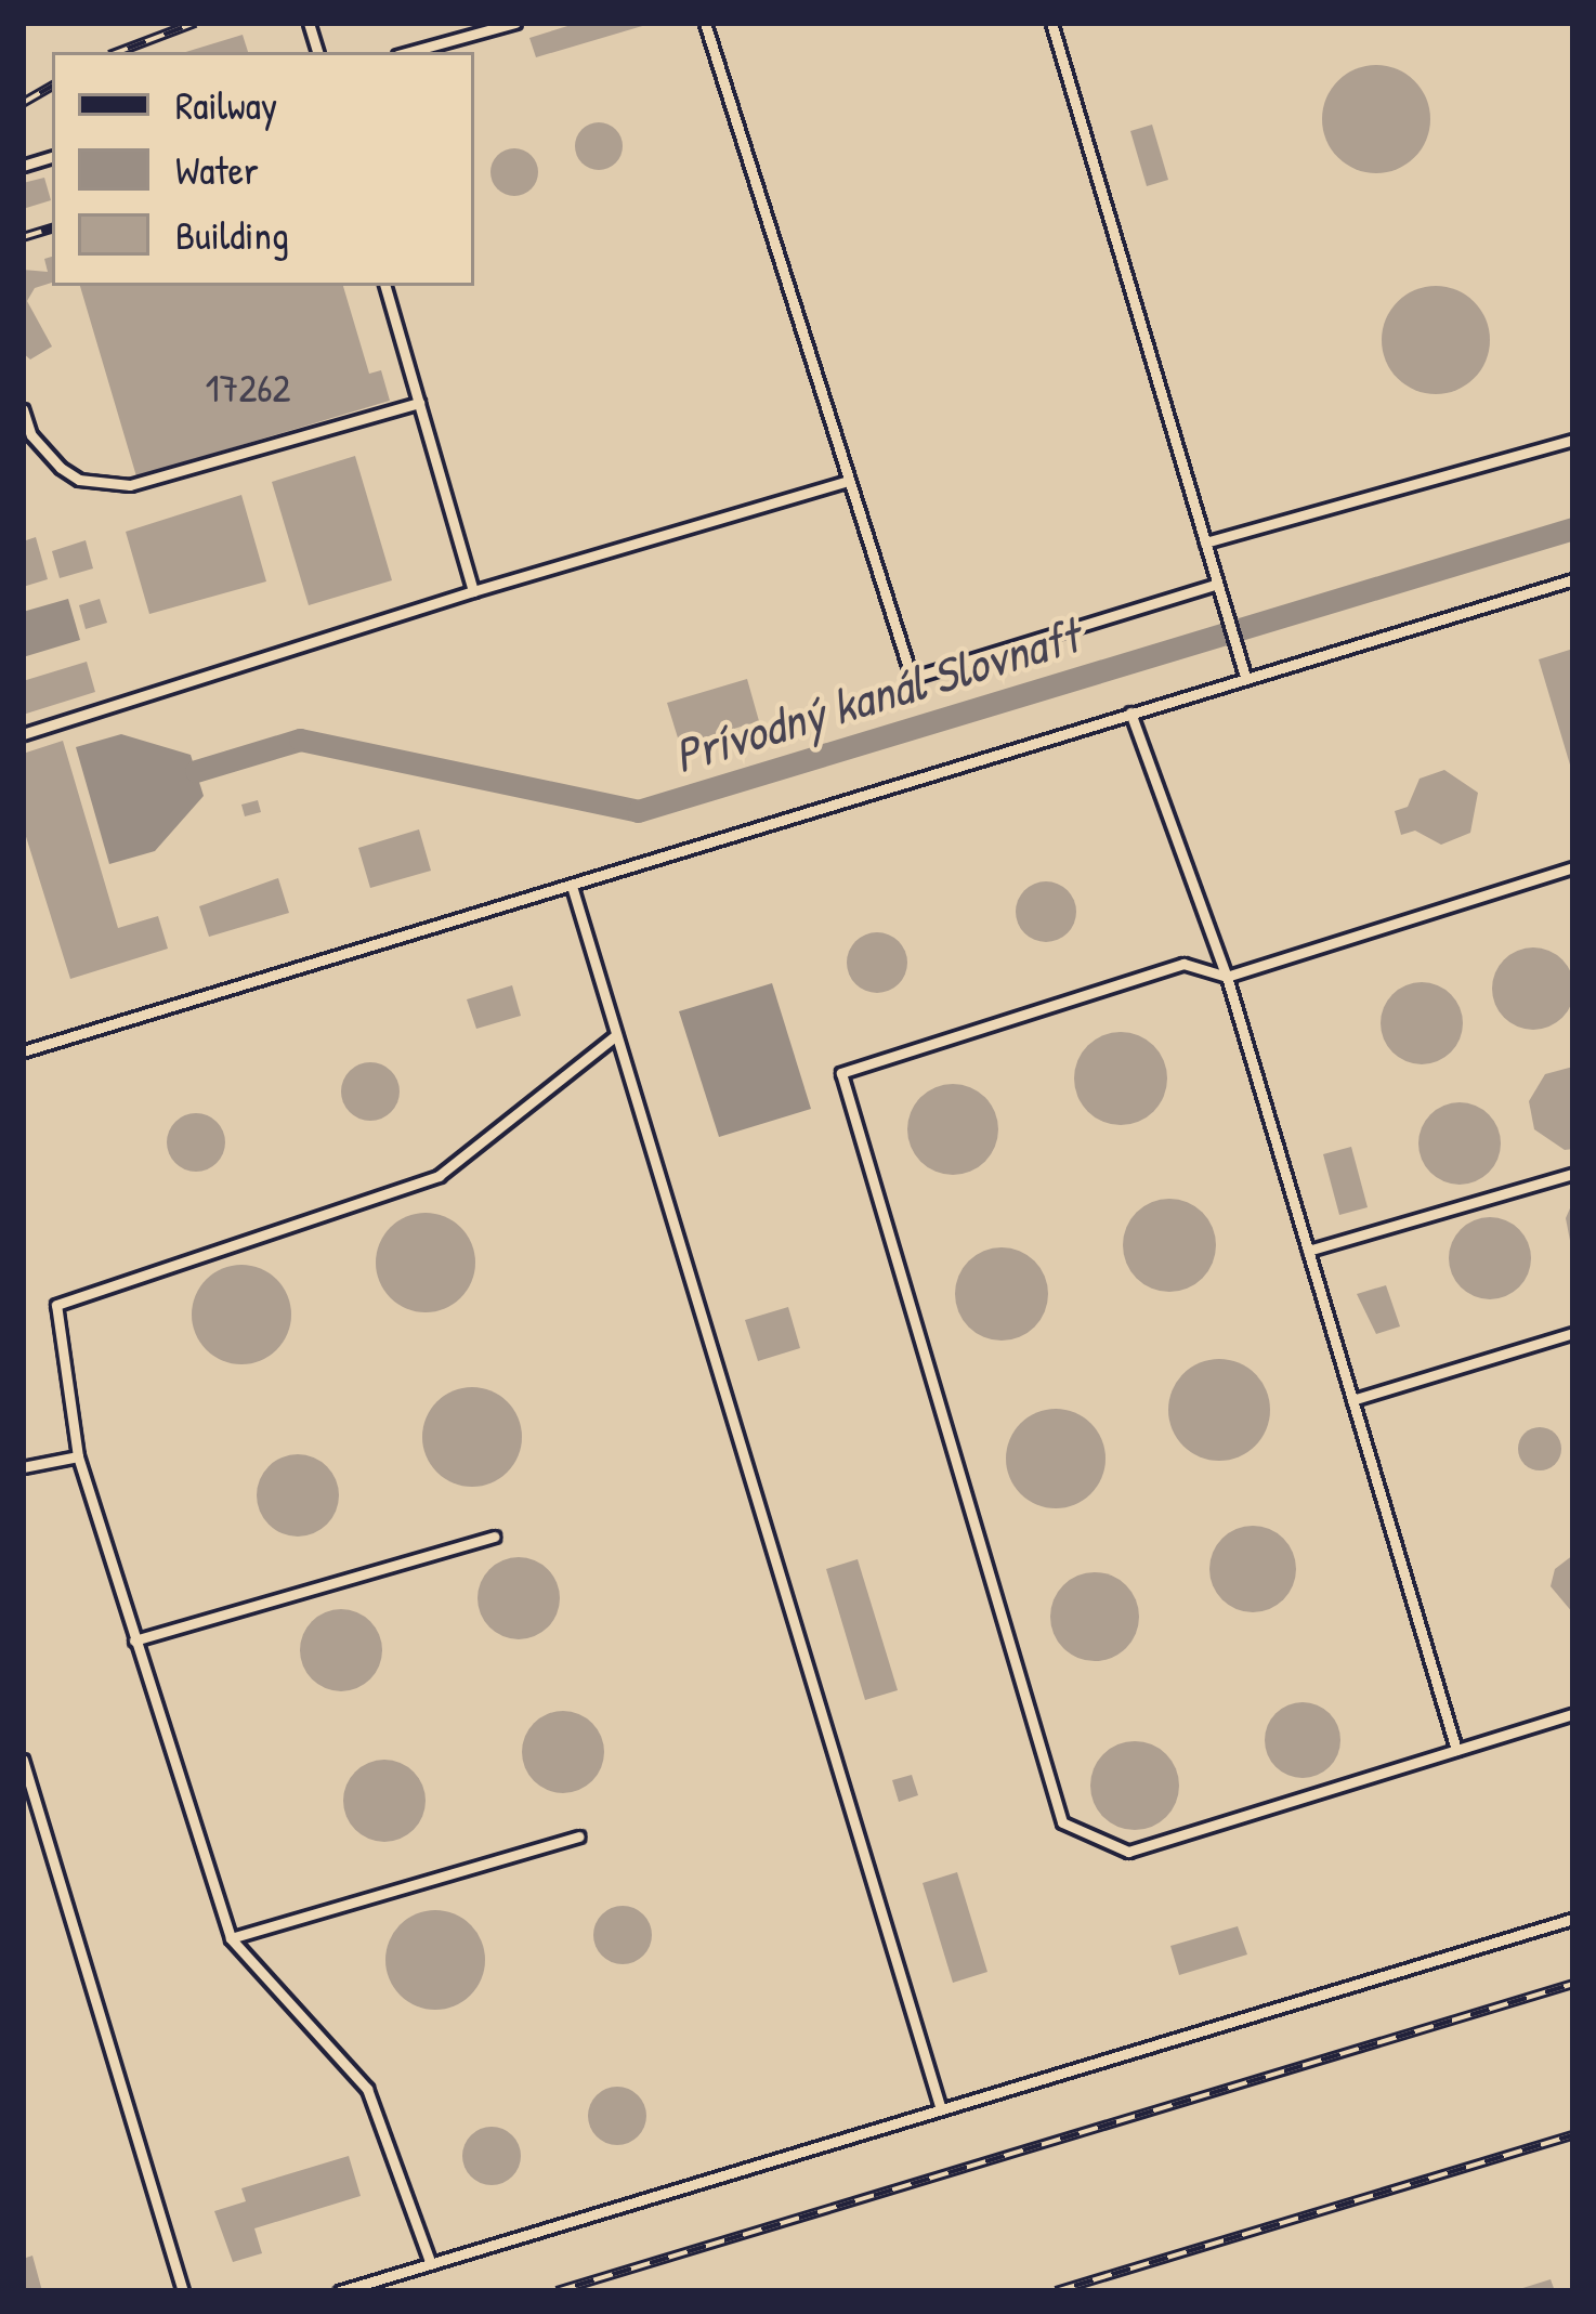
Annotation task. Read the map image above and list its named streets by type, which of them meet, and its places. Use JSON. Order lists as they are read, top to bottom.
{
  "water": ["Prívodný kanál Slovnaft"],
  "house_numbers": ["17262"],
  "legend": ["Railway", "Water", "Building"]
}
